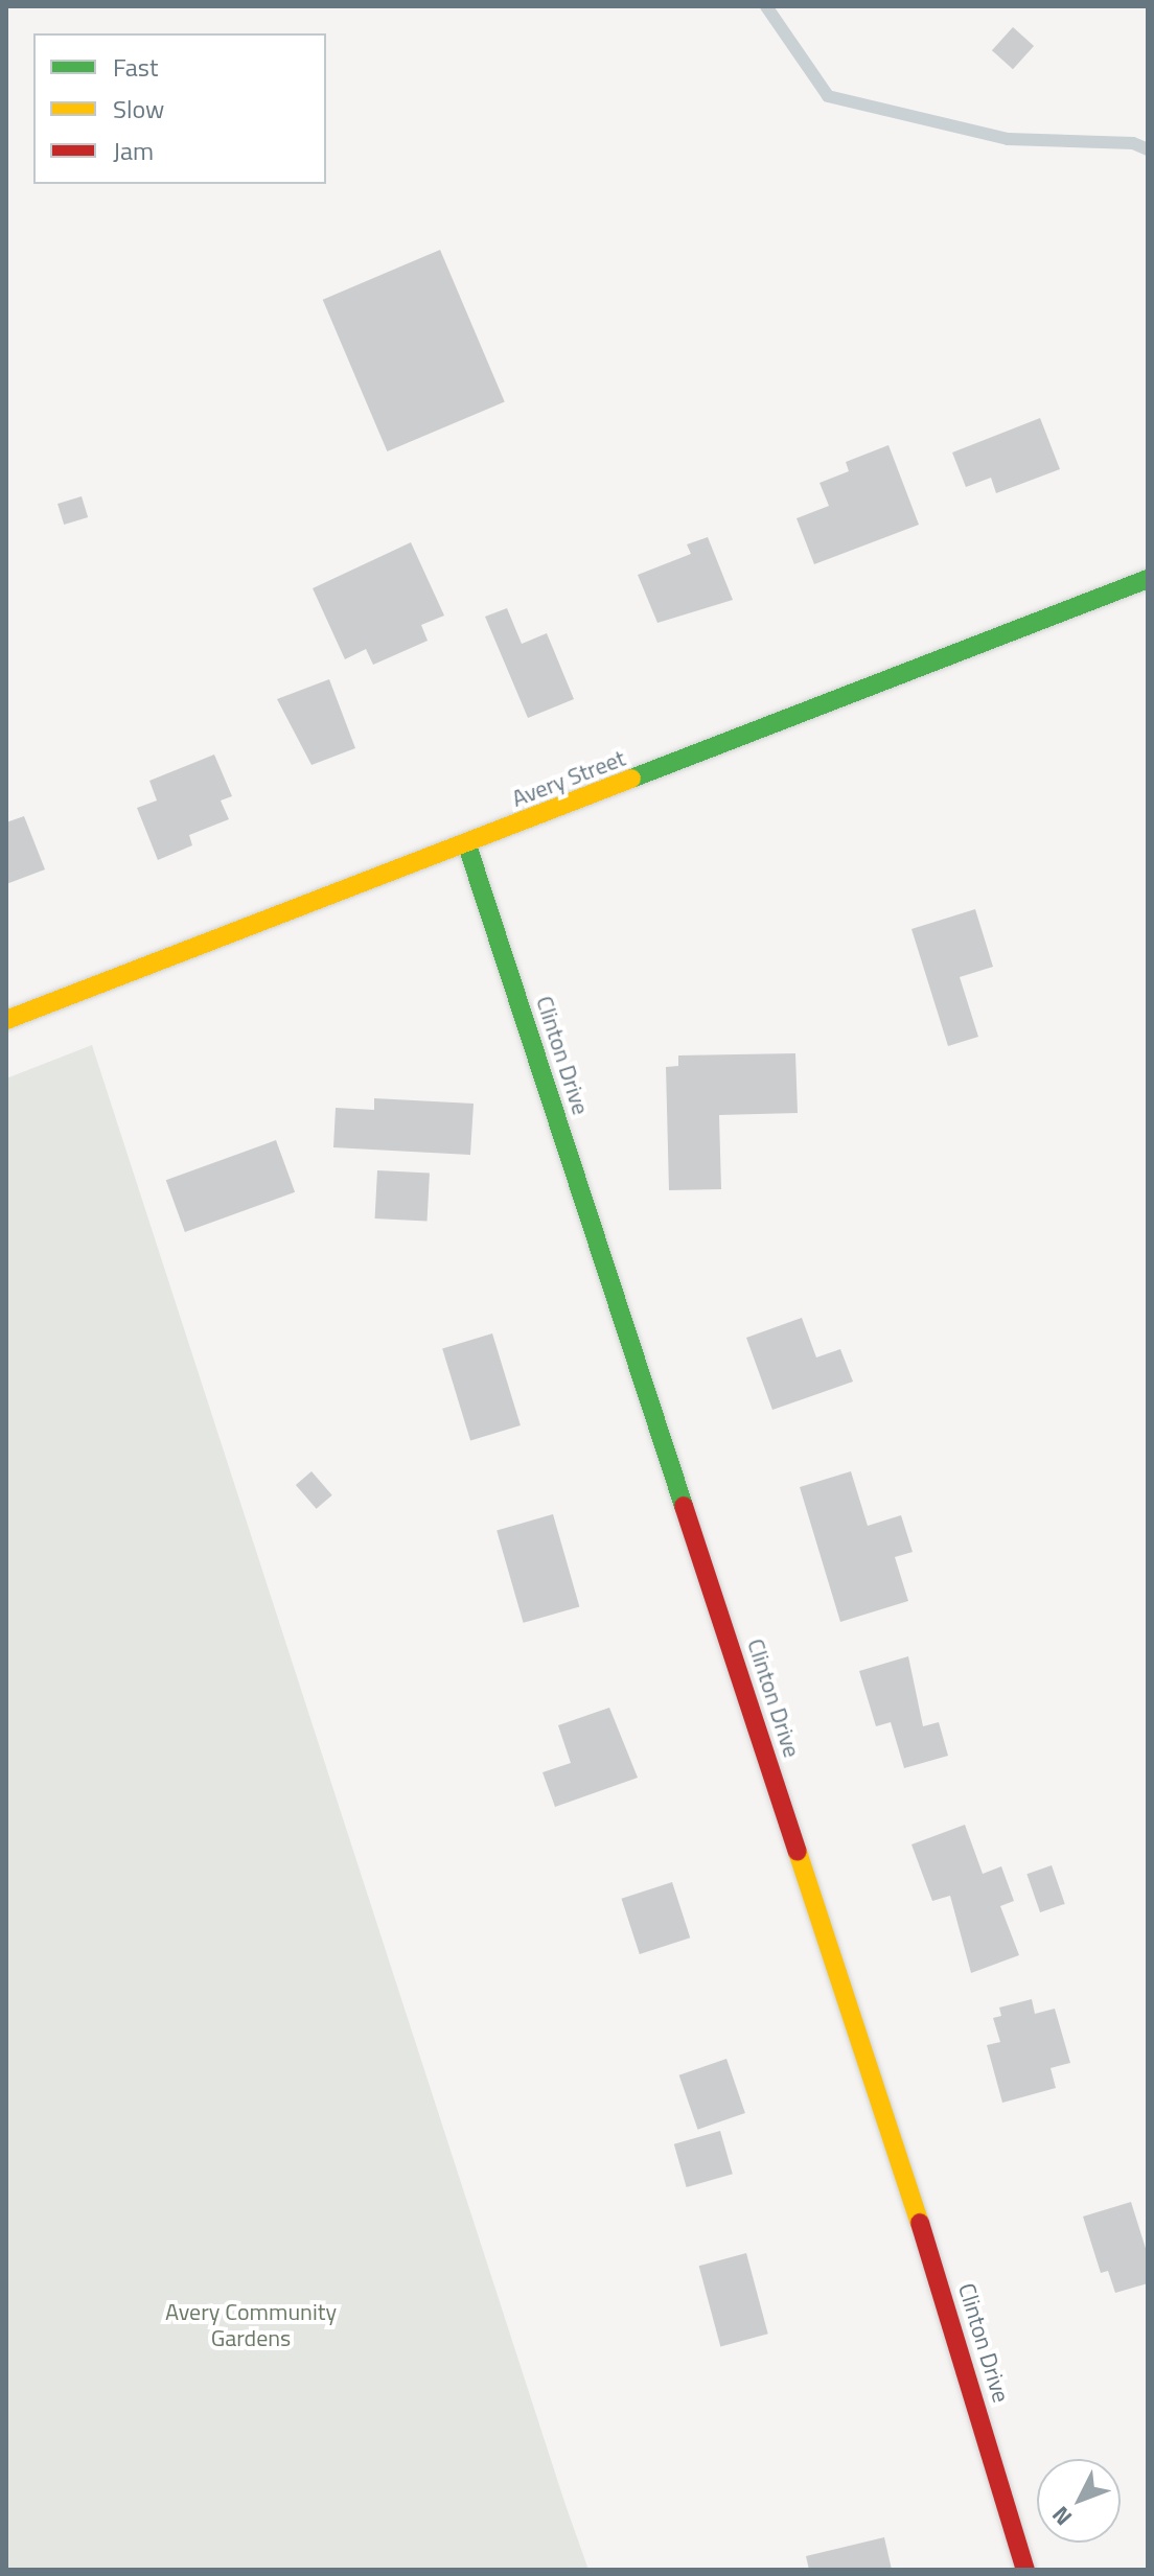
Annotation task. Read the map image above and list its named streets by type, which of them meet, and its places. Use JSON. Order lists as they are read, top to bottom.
{
  "streets": {
    "street": ["Avery Street", "Clinton Drive"]
  },
  "crossings": [
    ["Avery Street", "Clinton Drive"]
  ],
  "parks": ["Avery Community Gardens"],
  "legend": ["Fast", "Slow", "Jam"],
  "north": "bottom left"
}
